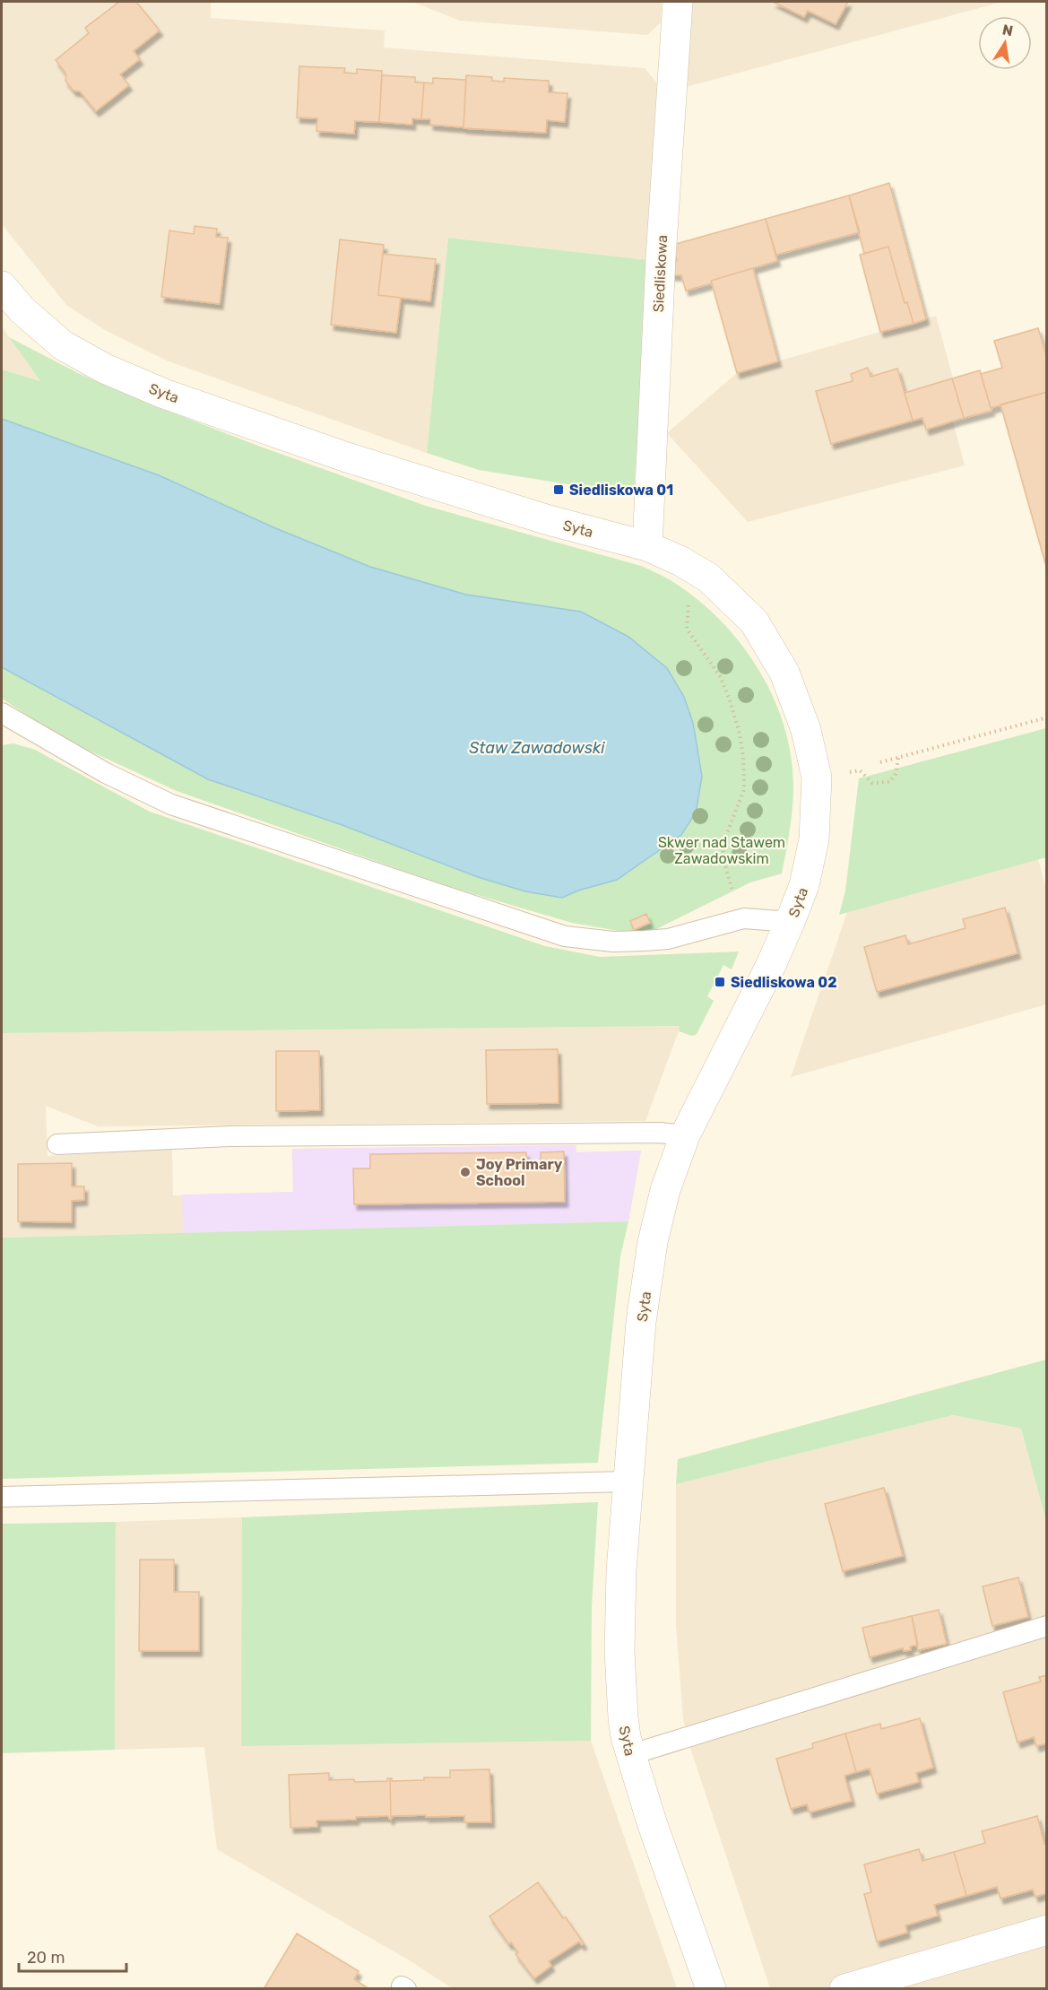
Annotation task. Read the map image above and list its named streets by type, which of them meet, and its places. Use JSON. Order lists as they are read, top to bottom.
{
  "streets": {
    "street": ["Siedliskowa", "Syta"]
  },
  "crossings": [
    ["Siedliskowa", "Syta"]
  ],
  "water": ["Staw Zawadowski"],
  "parks": ["Skwer nad Stawem Zawadowskim"],
  "places": {
    "transit": ["Siedliskowa 01", "Siedliskowa 02"],
    "other": ["Joy Primary School"]
  },
  "scale_bar": "20 m",
  "north": "top"
}
